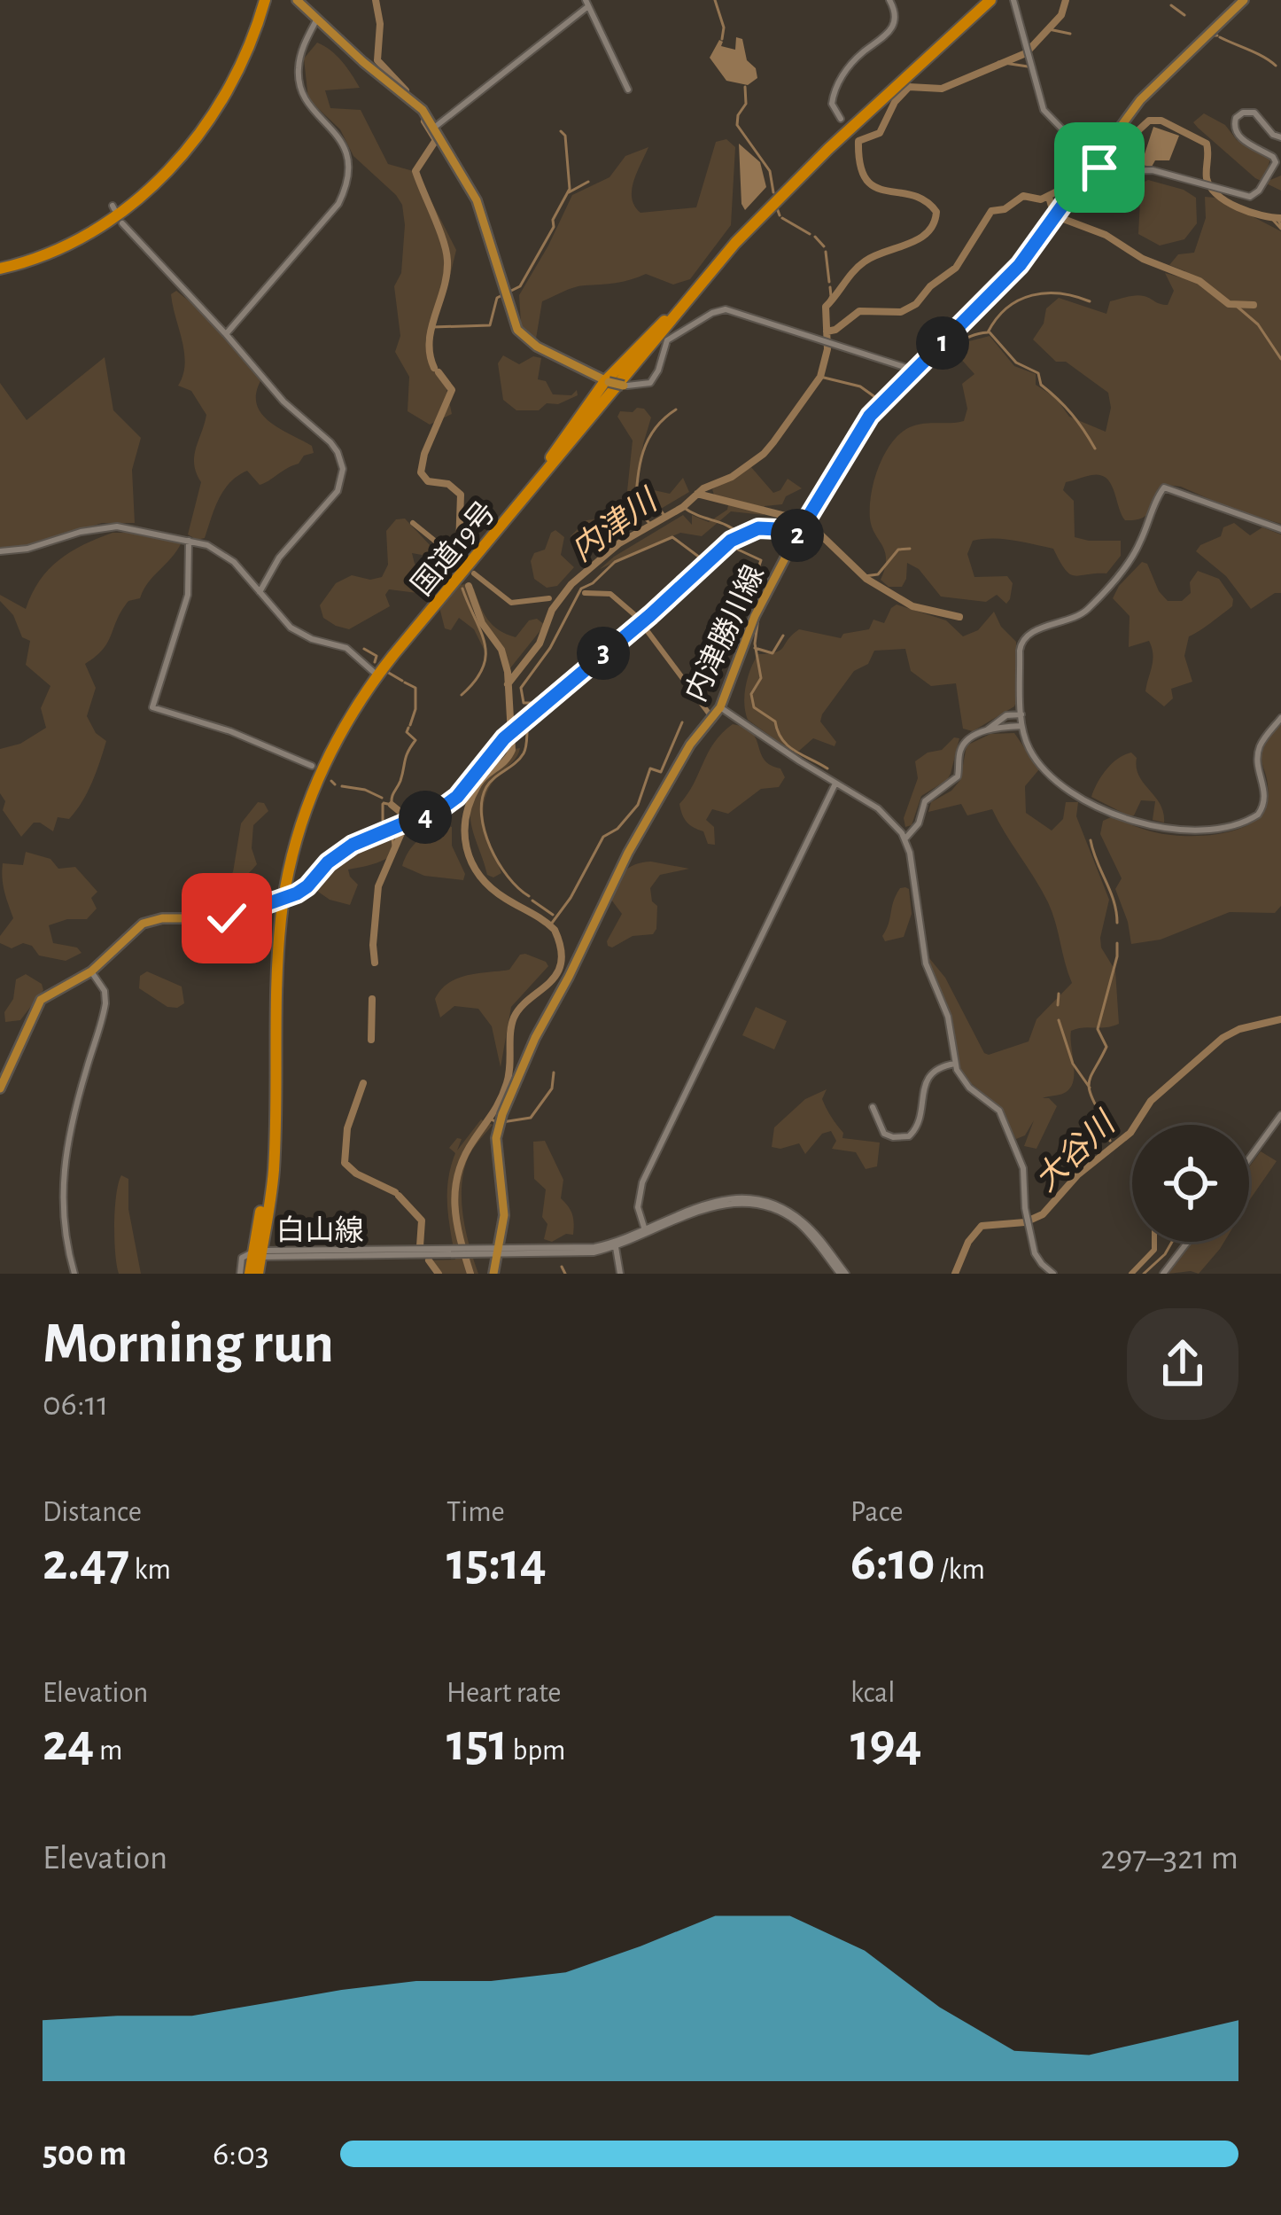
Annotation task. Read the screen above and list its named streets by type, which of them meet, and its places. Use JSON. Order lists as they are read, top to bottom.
{
  "streets": {
    "highway": ["国道19号"],
    "main road": ["内津勝川線"],
    "street": ["白山線"]
  },
  "crossings": [
    ["国道19号", "白山線"],
    ["内津勝川線", "白山線"]
  ],
  "water": ["内津川", "大谷川"],
  "page": {
    "pins": [
      "1",
      "2",
      "3",
      "4"
    ],
    "heading": ["Morning run", "06:11"],
    "stats": [
      ["Distance", "2.47 km"],
      ["Time", "15:14"],
      ["Pace", "6:10 /km"],
      ["Elevation", "24 m"],
      ["Heart rate", "151 bpm"],
      ["kcal", "194"]
    ],
    "chart": ["Elevation", "297–321 m"],
    "list": [
      {
        "name": "500 m",
        "note": "6:03"
      }
    ]
  }
}
